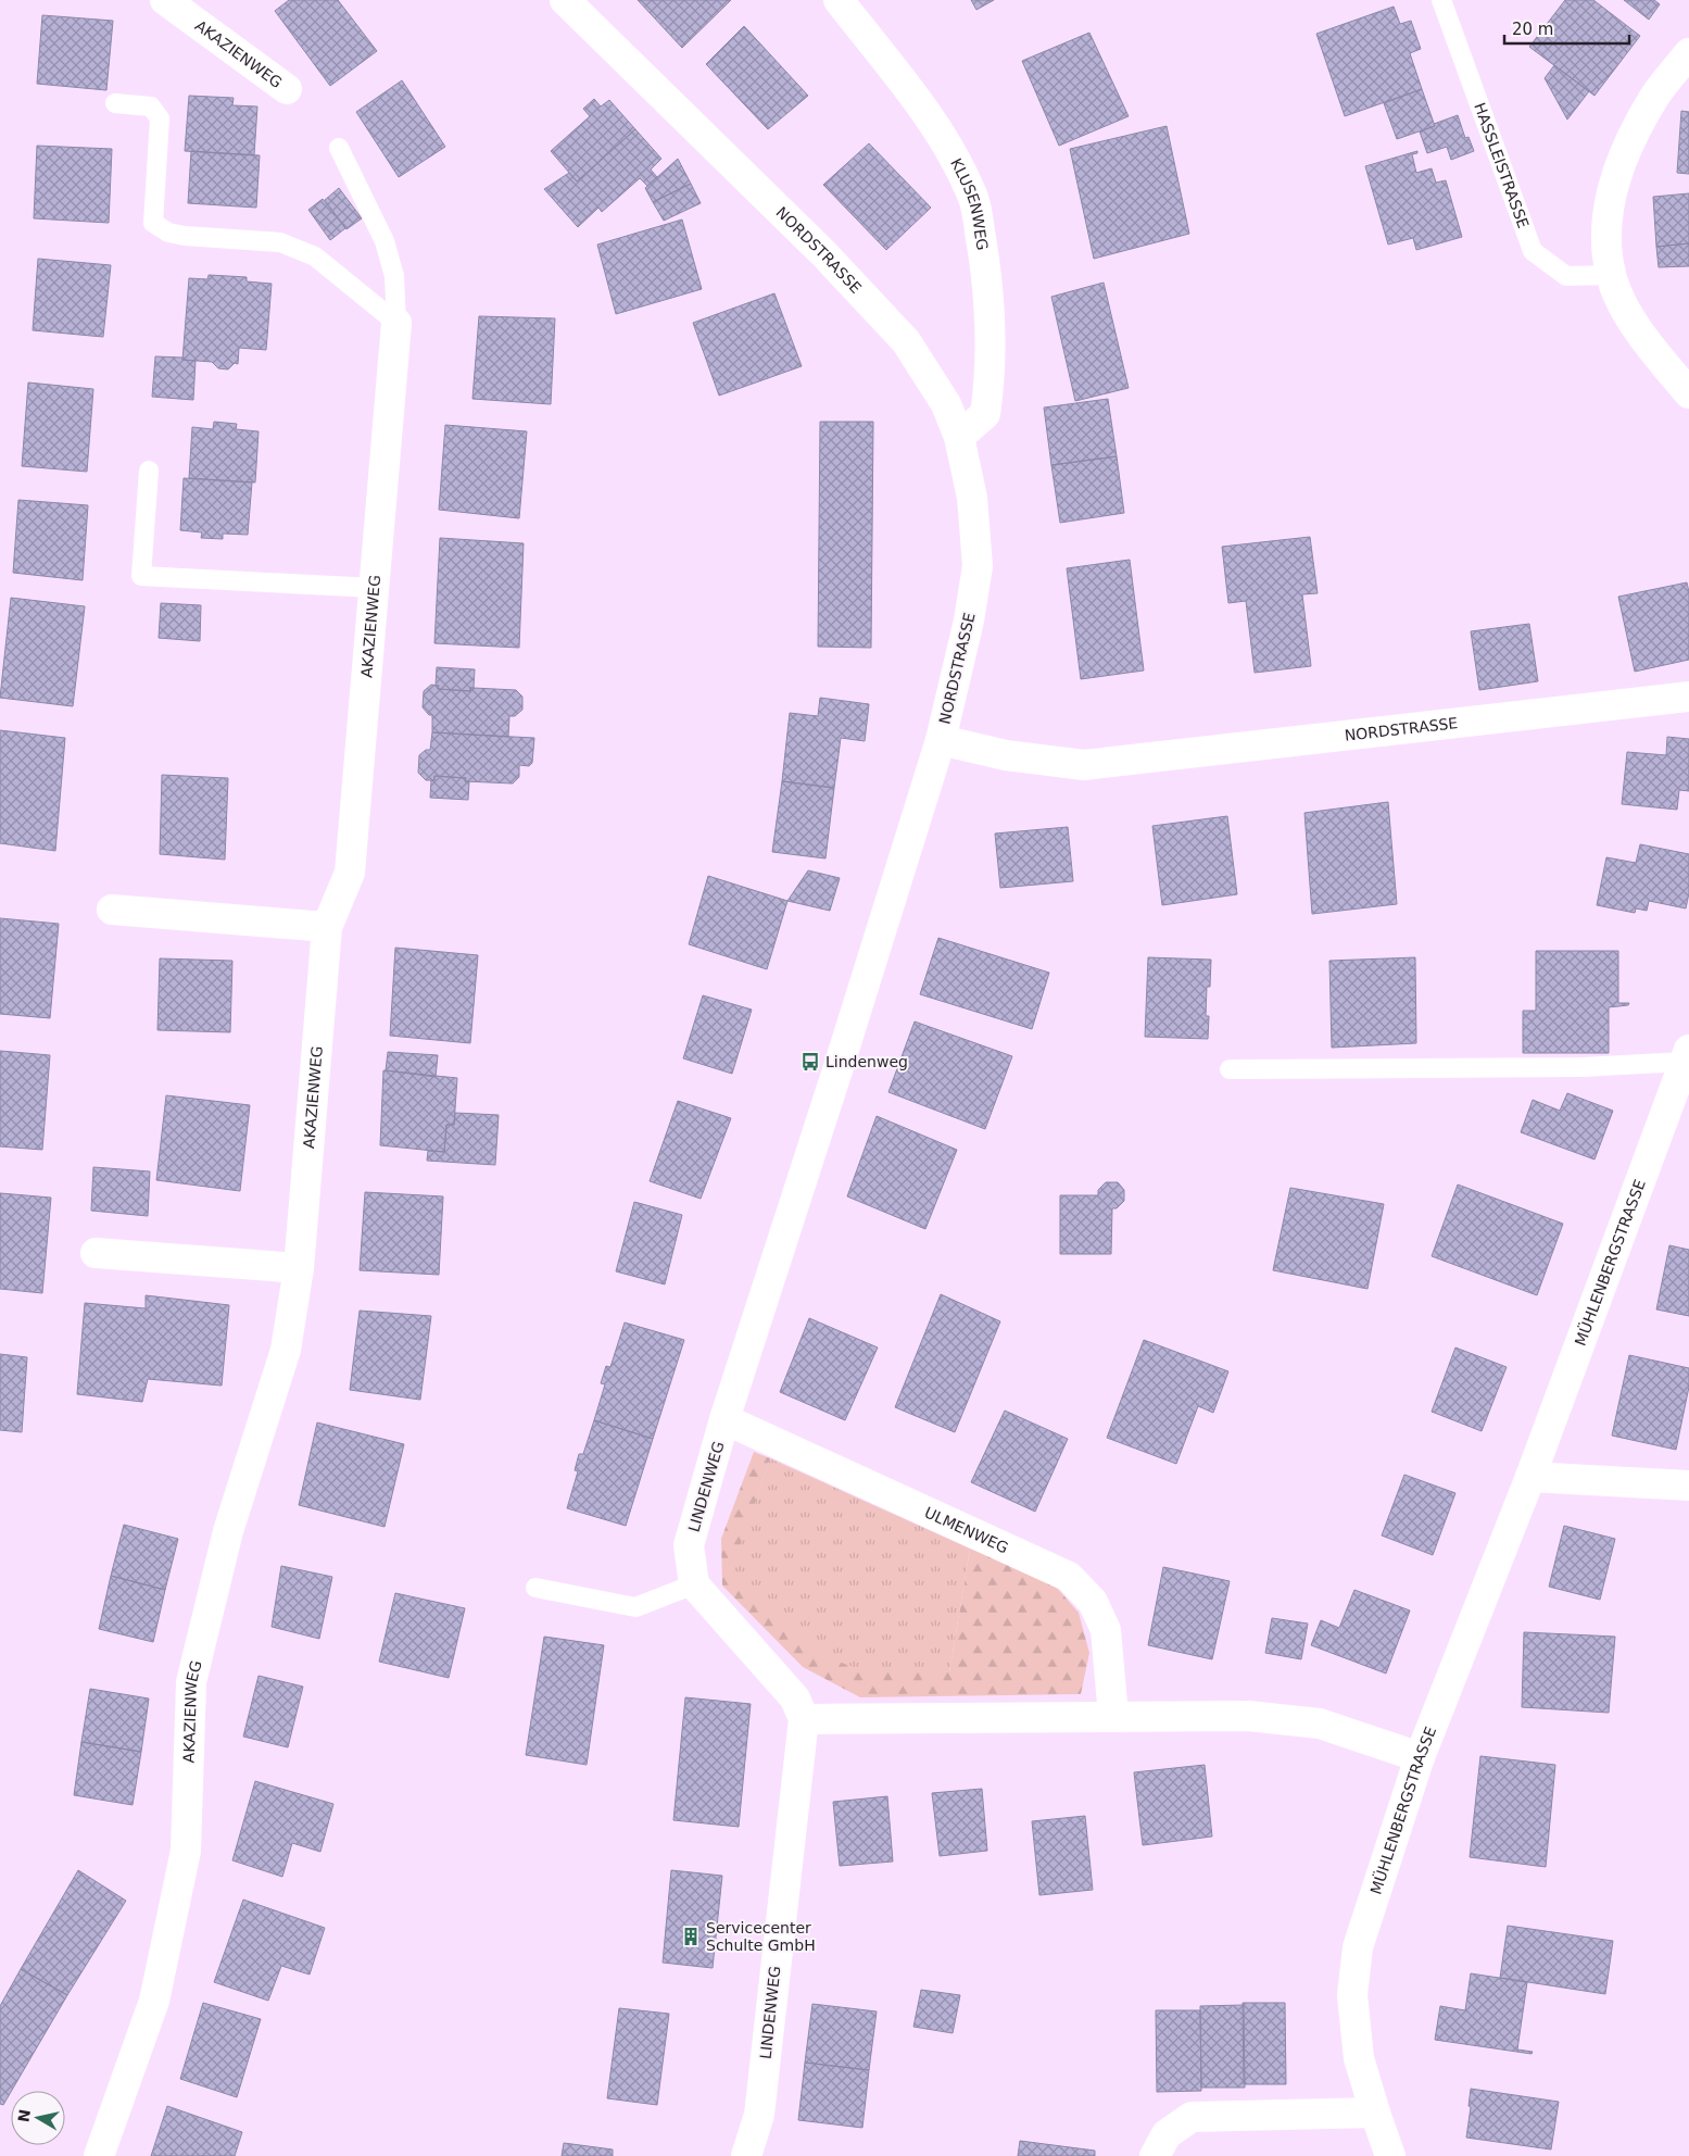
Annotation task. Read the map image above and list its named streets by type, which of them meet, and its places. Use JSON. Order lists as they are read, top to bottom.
{
  "streets": {
    "street": [
      "AKAZIENWEG",
      "KLUSENWEG",
      "NORDSTRASSE",
      "MÜHLENBERGSTRASSE",
      "LINDENWEG",
      "ULMENWEG"
    ],
    "lane": ["HASSLEISTRASSE"]
  },
  "crossings": [
    ["KLUSENWEG", "NORDSTRASSE"],
    ["NORDSTRASSE", "LINDENWEG"],
    ["LINDENWEG", "ULMENWEG"]
  ],
  "places": {
    "bus stop": ["Lindenweg"],
    "building": ["Servicecenter Schulte GmbH"]
  },
  "scale_bar": "20 m",
  "north": "left"
}
